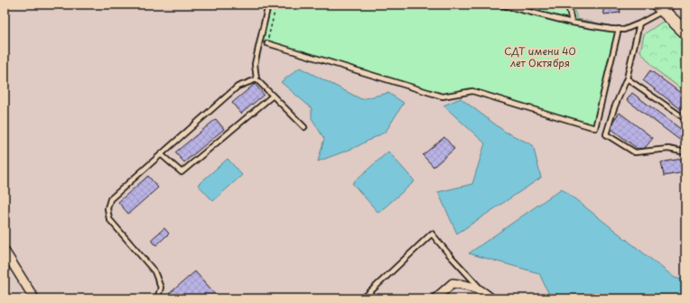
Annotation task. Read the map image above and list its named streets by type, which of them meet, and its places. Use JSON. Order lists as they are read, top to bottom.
{
  "parks": ["СДТ имени 40 лет Октября"]
}
